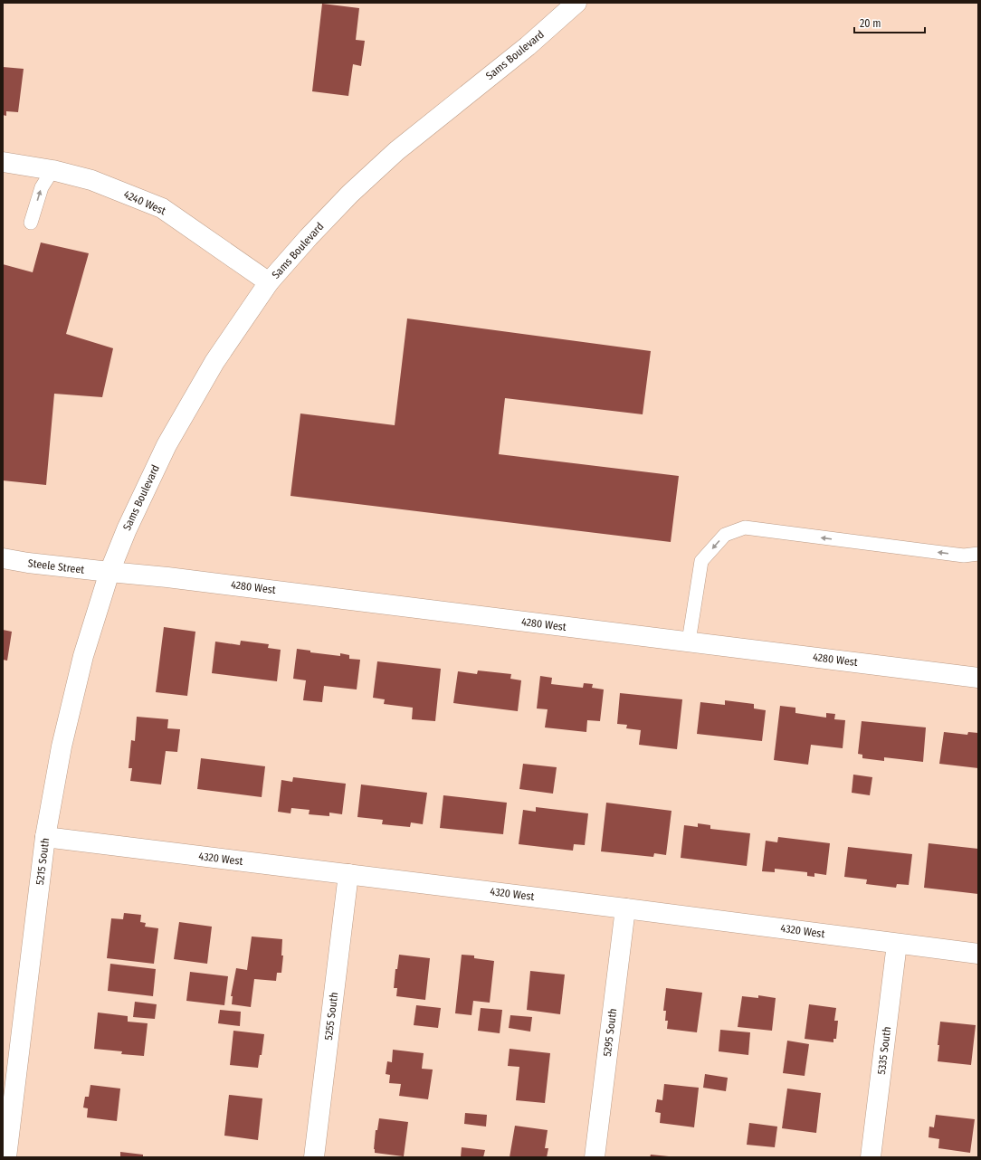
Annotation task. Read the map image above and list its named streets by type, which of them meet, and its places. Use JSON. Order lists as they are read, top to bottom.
{
  "streets": {
    "street": [
      "Sams Boulevard",
      "4240 West",
      "Steele Street",
      "4280 West",
      "4320 West",
      "5215 South",
      "5255 South",
      "5295 South",
      "5335 South"
    ]
  },
  "crossings": [
    ["Sams Boulevard", "4240 West"],
    ["Sams Boulevard", "Steele Street"],
    ["Sams Boulevard", "4280 West"],
    ["Sams Boulevard", "5215 South"],
    ["Steele Street", "4280 West"],
    ["Steele Street", "5215 South"],
    ["4280 West", "5215 South"],
    ["4320 West", "5215 South"],
    ["4320 West", "5255 South"],
    ["4320 West", "5295 South"],
    ["4320 West", "5335 South"]
  ],
  "scale_bar": "20 m"
}
